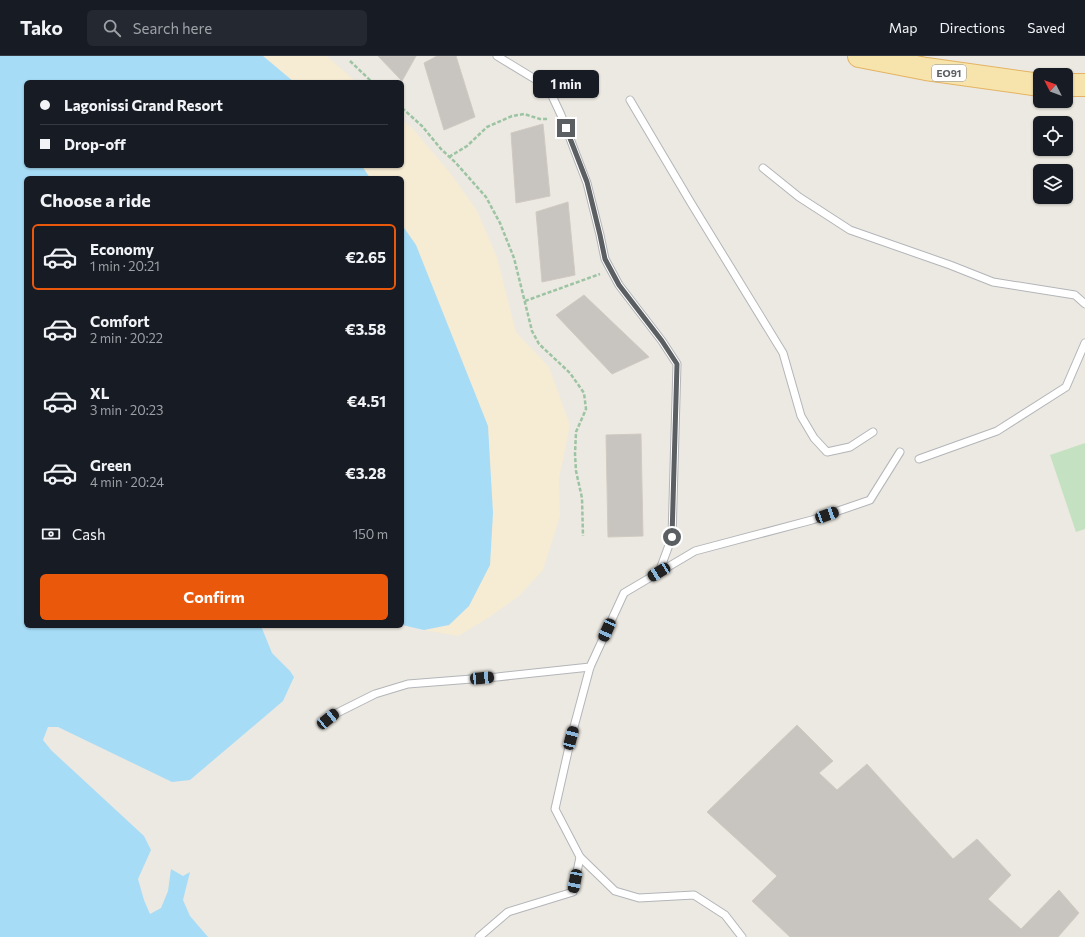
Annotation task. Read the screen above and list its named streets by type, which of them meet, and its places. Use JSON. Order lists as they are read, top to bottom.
{
  "streets": {
    "main road": ["ΕΟ91"]
  },
  "north": "top left",
  "page": {
    "header": "Tako",
    "search": "Search here",
    "nav": ["Map", "Directions", "Saved"],
    "bubble": "1 min",
    "banner": ["Lagonissi Grand Resort", "Drop-off"],
    "heading": "Choose a ride",
    "list": [
      {
        "name": "Economy",
        "note": "1 min · 20:21",
        "value": "€2.65"
      },
      {
        "name": "Comfort",
        "note": "2 min · 20:22",
        "value": "€3.58"
      },
      {
        "name": "XL",
        "note": "3 min · 20:23",
        "value": "€4.51"
      },
      {
        "name": "Green",
        "note": "4 min · 20:24",
        "value": "€3.28"
      }
    ],
    "pay": ["Cash", "150 m"],
    "buttons": "Confirm"
  }
}
